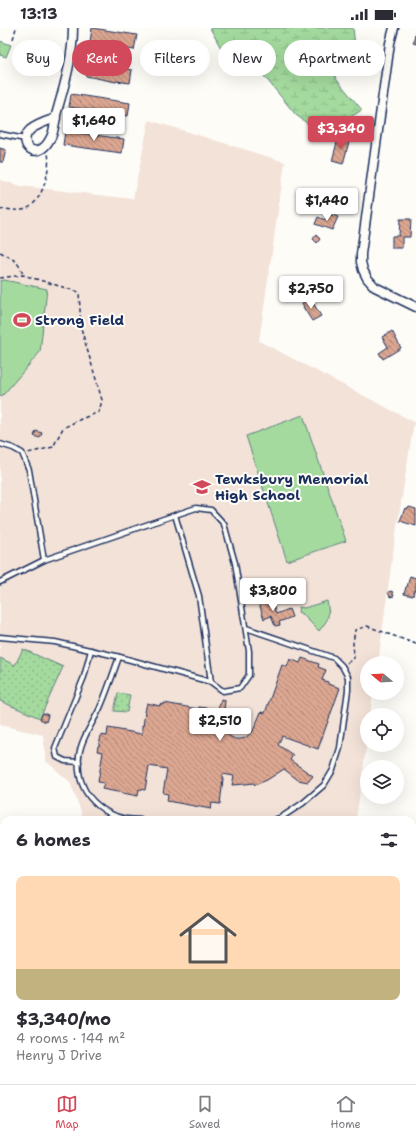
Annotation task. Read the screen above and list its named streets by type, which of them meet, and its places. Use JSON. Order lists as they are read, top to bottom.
{
  "places": {
    "sports": ["Strong Field"],
    "school or university": ["Tewksbury Memorial High School"]
  },
  "north": "left",
  "page": {
    "status": "13:13",
    "chip": [
      "Buy",
      "Rent",
      "Filters",
      "New",
      "Apartment"
    ],
    "price": [
      "$1,640",
      "$3,340",
      "$1,440",
      "$2,750",
      "$3,800",
      "$2,510"
    ],
    "heading": "6 homes",
    "list": [
      {
        "name": "$3,340/mo",
        "note": "4 rooms · 144 m² · Henry J Drive"
      }
    ],
    "tabs": ["Map", "Saved", "Home"]
  }
}
